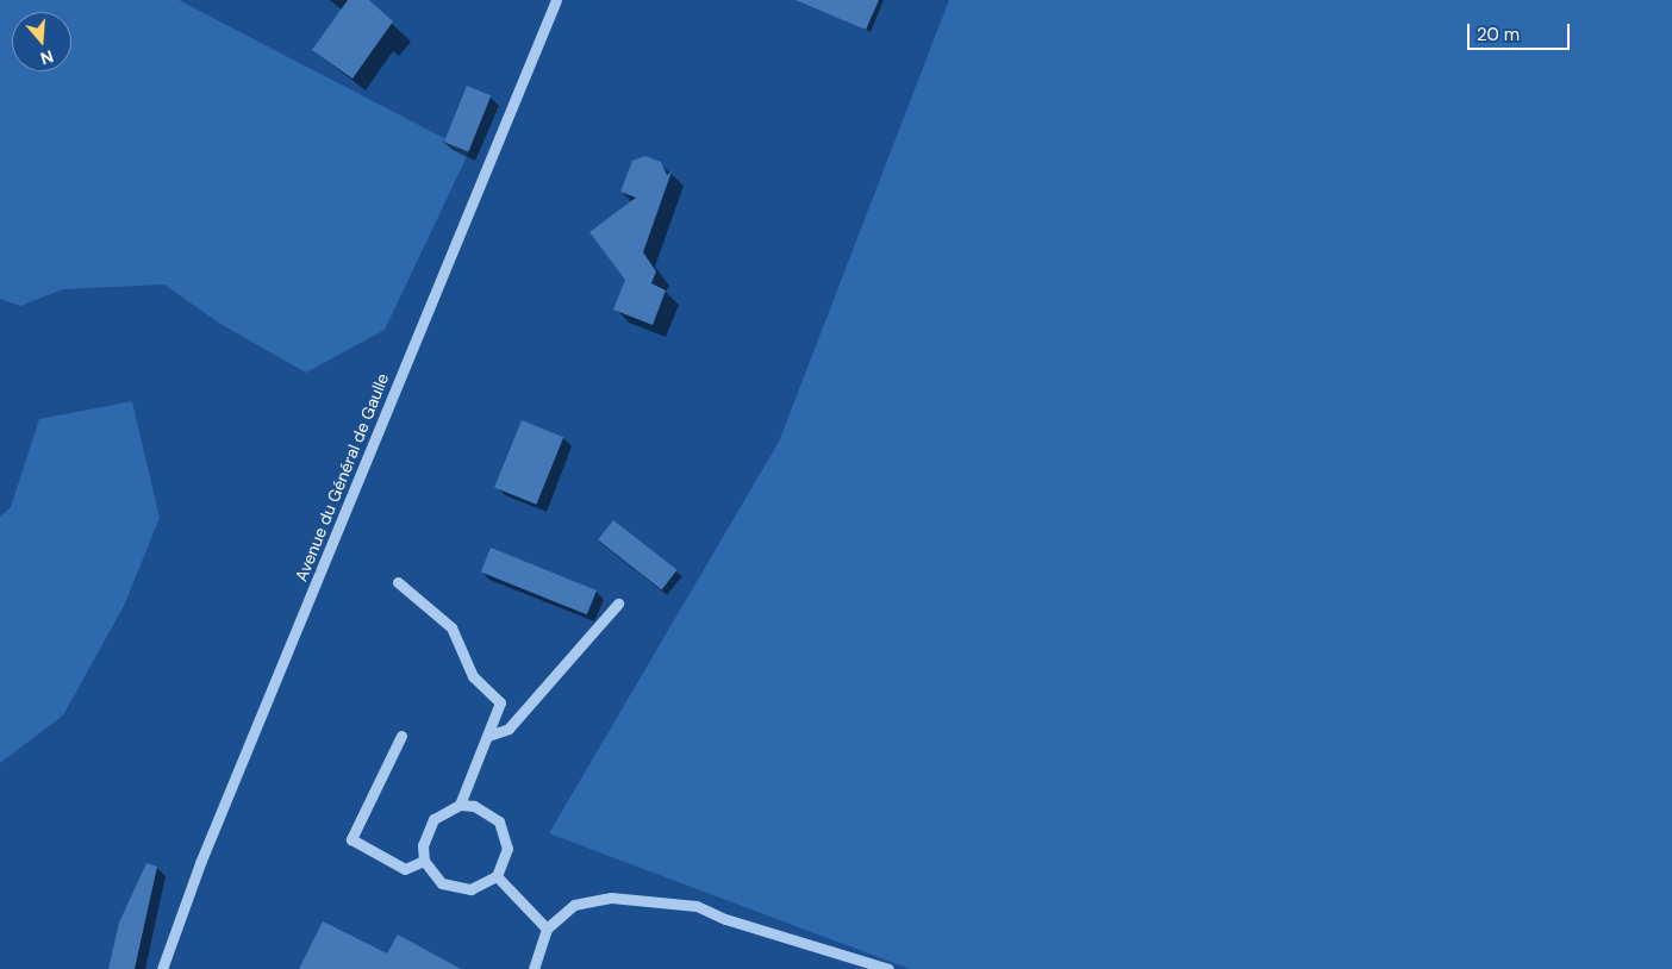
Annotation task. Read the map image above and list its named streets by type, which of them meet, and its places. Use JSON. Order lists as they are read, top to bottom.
{
  "streets": {
    "street": ["Avenue du Général de Gaulle"]
  },
  "scale_bar": "20 m",
  "north": "bottom"
}
